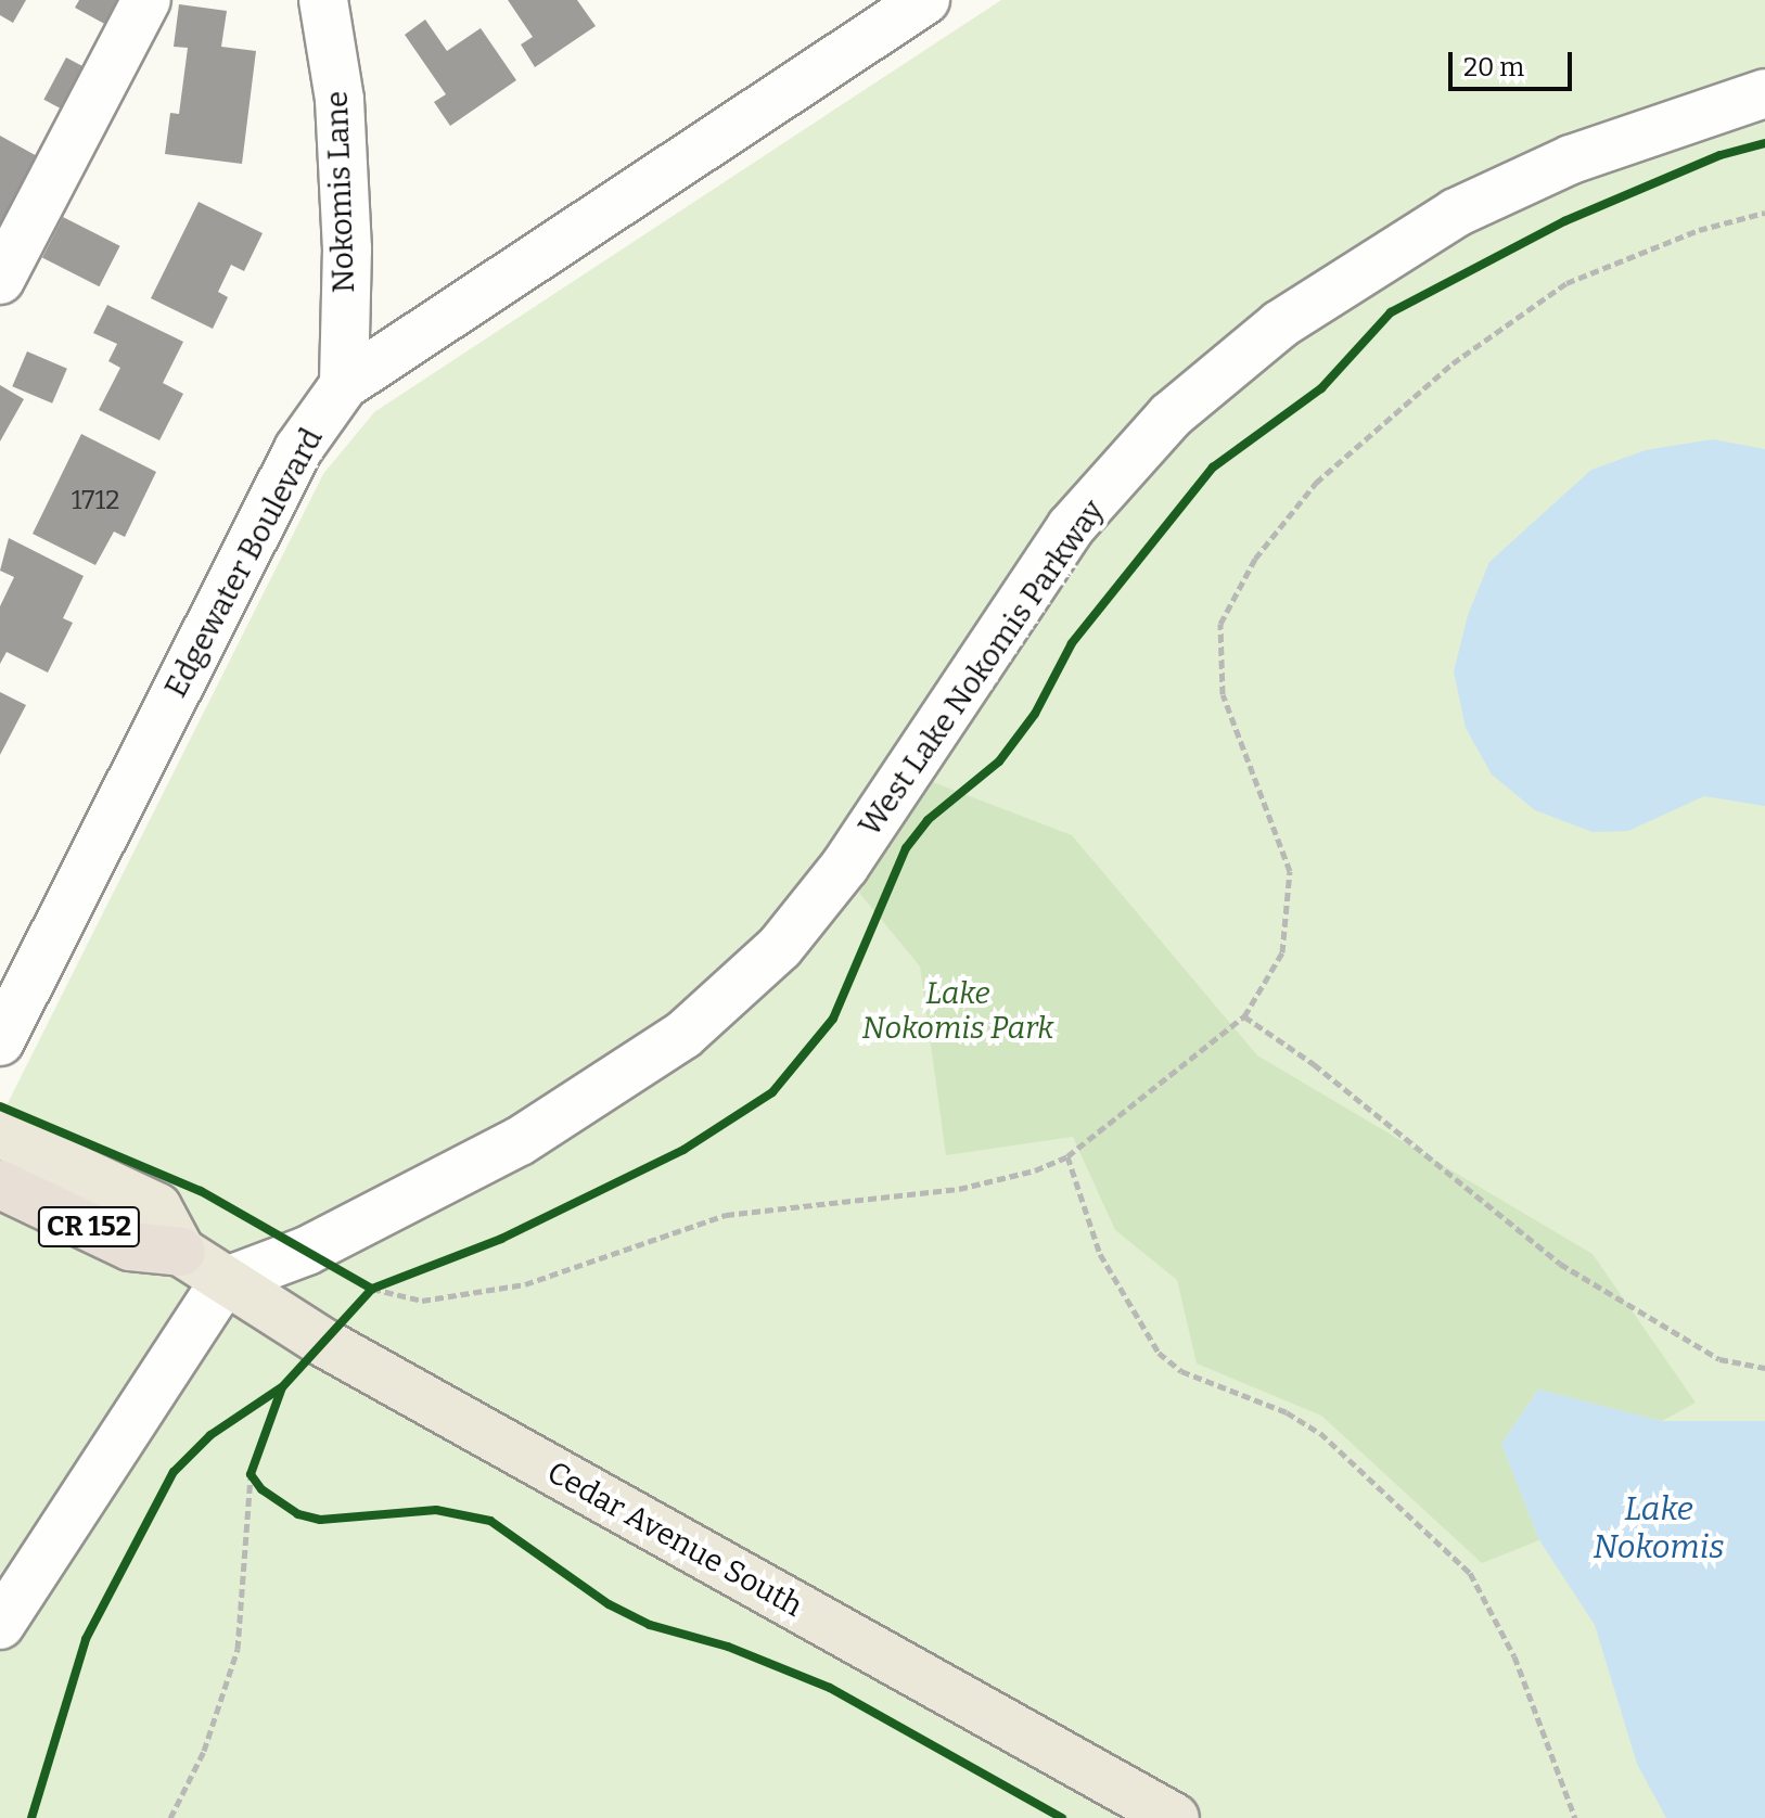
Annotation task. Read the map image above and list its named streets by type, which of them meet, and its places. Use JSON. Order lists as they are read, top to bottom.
{
  "streets": {
    "highway": ["CR 152", "Cedar Avenue South"],
    "street": ["Nokomis Lane", "Edgewater Boulevard", "West Lake Nokomis Parkway"]
  },
  "crossings": [
    ["Nokomis Lane", "Edgewater Boulevard"],
    ["West Lake Nokomis Parkway", "Cedar Avenue South"]
  ],
  "water": ["Lake Nokomis"],
  "parks": ["Lake Nokomis Park"],
  "house_numbers": ["1712"],
  "scale_bar": "20 m"
}
